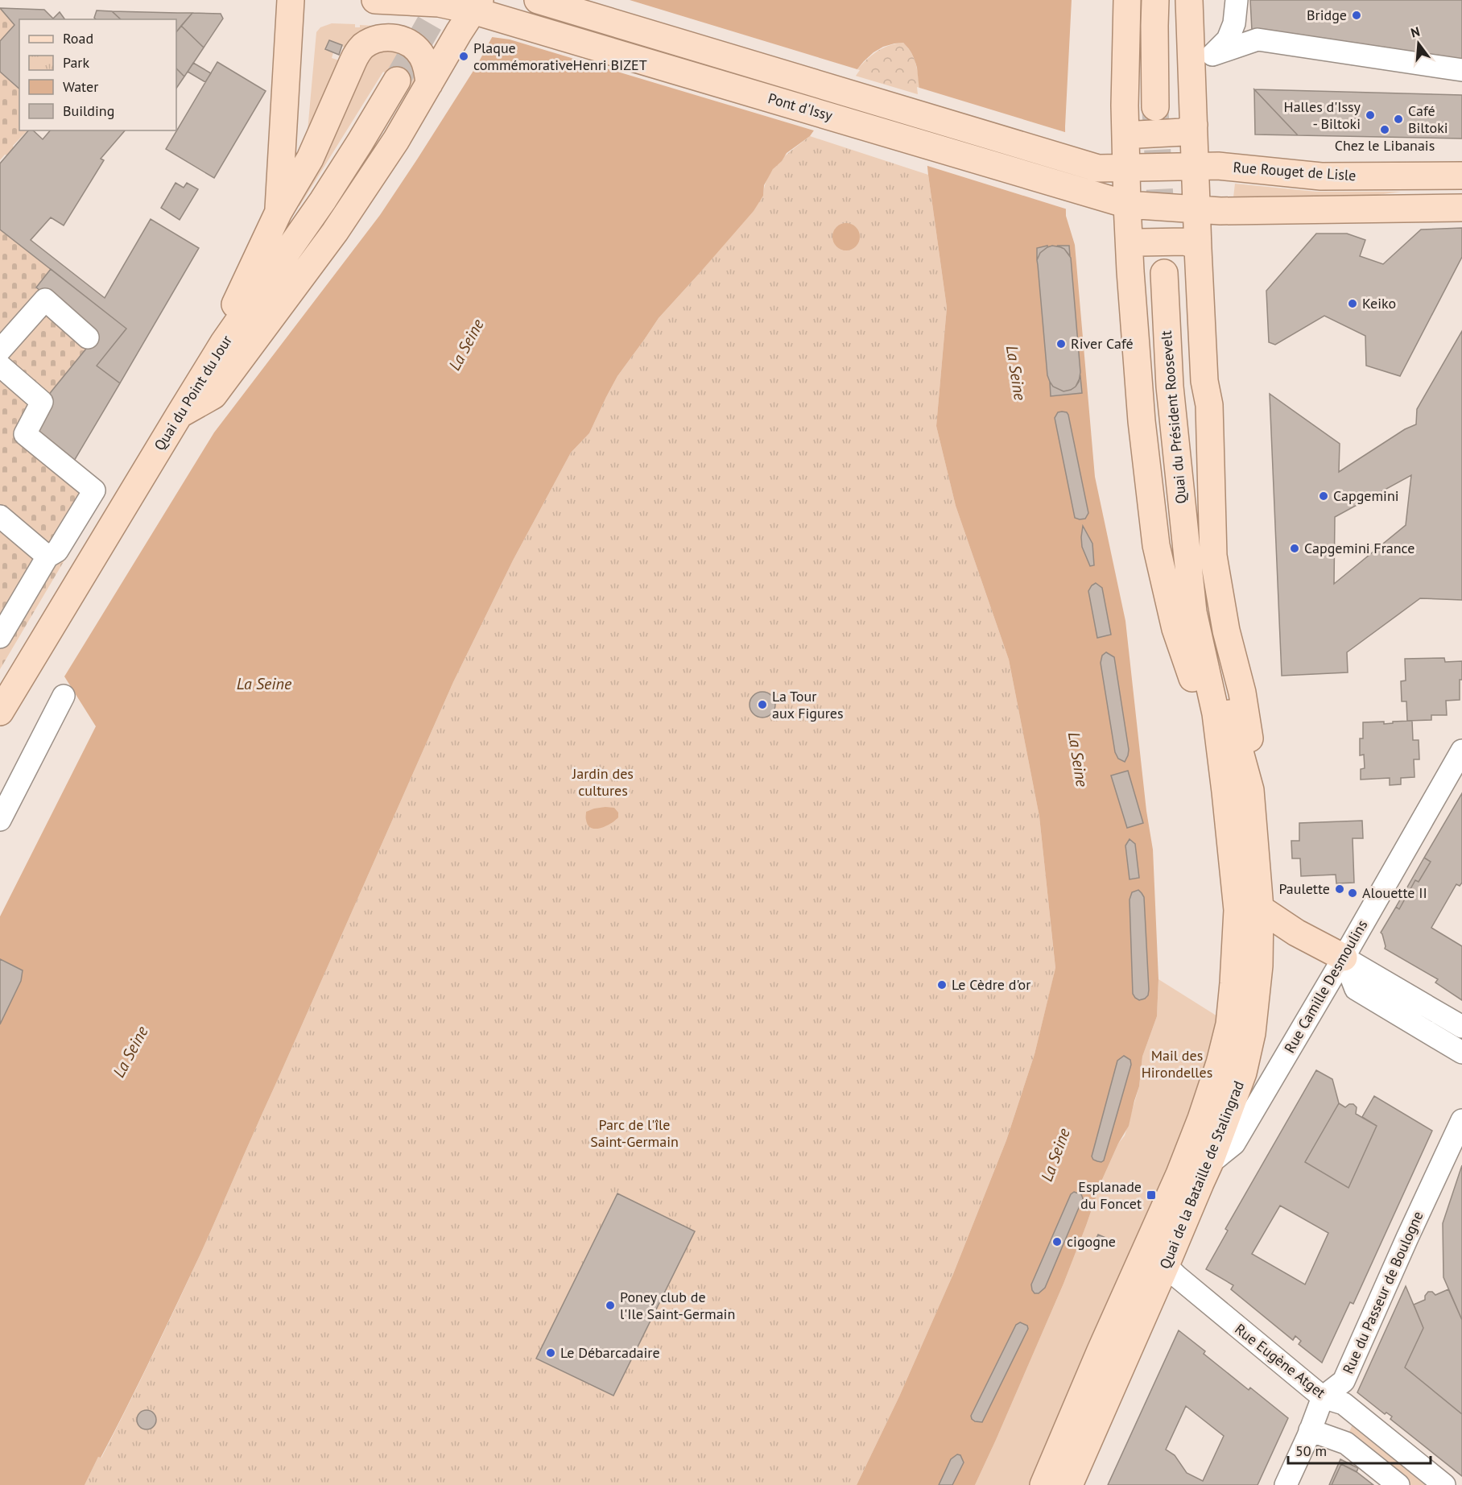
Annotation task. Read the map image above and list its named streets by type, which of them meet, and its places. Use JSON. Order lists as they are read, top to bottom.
{
  "streets": {
    "main road": [
      "Pont d'Issy",
      "Rue Rouget de Lisle",
      "Quai du Point du Jour",
      "Quai du Président Roosevelt",
      "Quai de la Bataille de Stalingrad"
    ],
    "street": ["Rue Camille Desmoulins", "Rue du Passeur de Boulogne", "Rue Eugène Atget"]
  },
  "crossings": [
    ["Pont d'Issy", "Rue Rouget de Lisle"],
    ["Quai du Président Roosevelt", "Quai de la Bataille de Stalingrad"],
    ["Rue Camille Desmoulins", "Quai de la Bataille de Stalingrad"],
    ["Quai de la Bataille de Stalingrad", "Rue Eugène Atget"],
    ["Rue du Passeur de Boulogne", "Rue Eugène Atget"]
  ],
  "water": ["La Seine"],
  "parks": ["Jardin des cultures", "Mail des Hirondelles", "Parc de l'île Saint-Germain"],
  "places": {
    "other": [
      "Bridge",
      "Plaque commémorativeHenri BIZET",
      "Halles d'Issy - Biltoki",
      "Café Biltoki",
      "Chez le Libanais",
      "Keiko",
      "River Café",
      "Capgemini",
      "Capgemini France",
      "La Tour aux Figures",
      "Paulette",
      "Alouette II",
      "Le Cèdre d'or",
      "cigogne",
      "Poney club de l'Ile Saint-Germain",
      "Le Débarcadaire"
    ],
    "transit": ["Esplanade du Foncet"]
  },
  "legend": [
    "Road",
    "Park",
    "Water",
    "Building"
  ],
  "scale_bar": "50 m",
  "north": "top"
}
